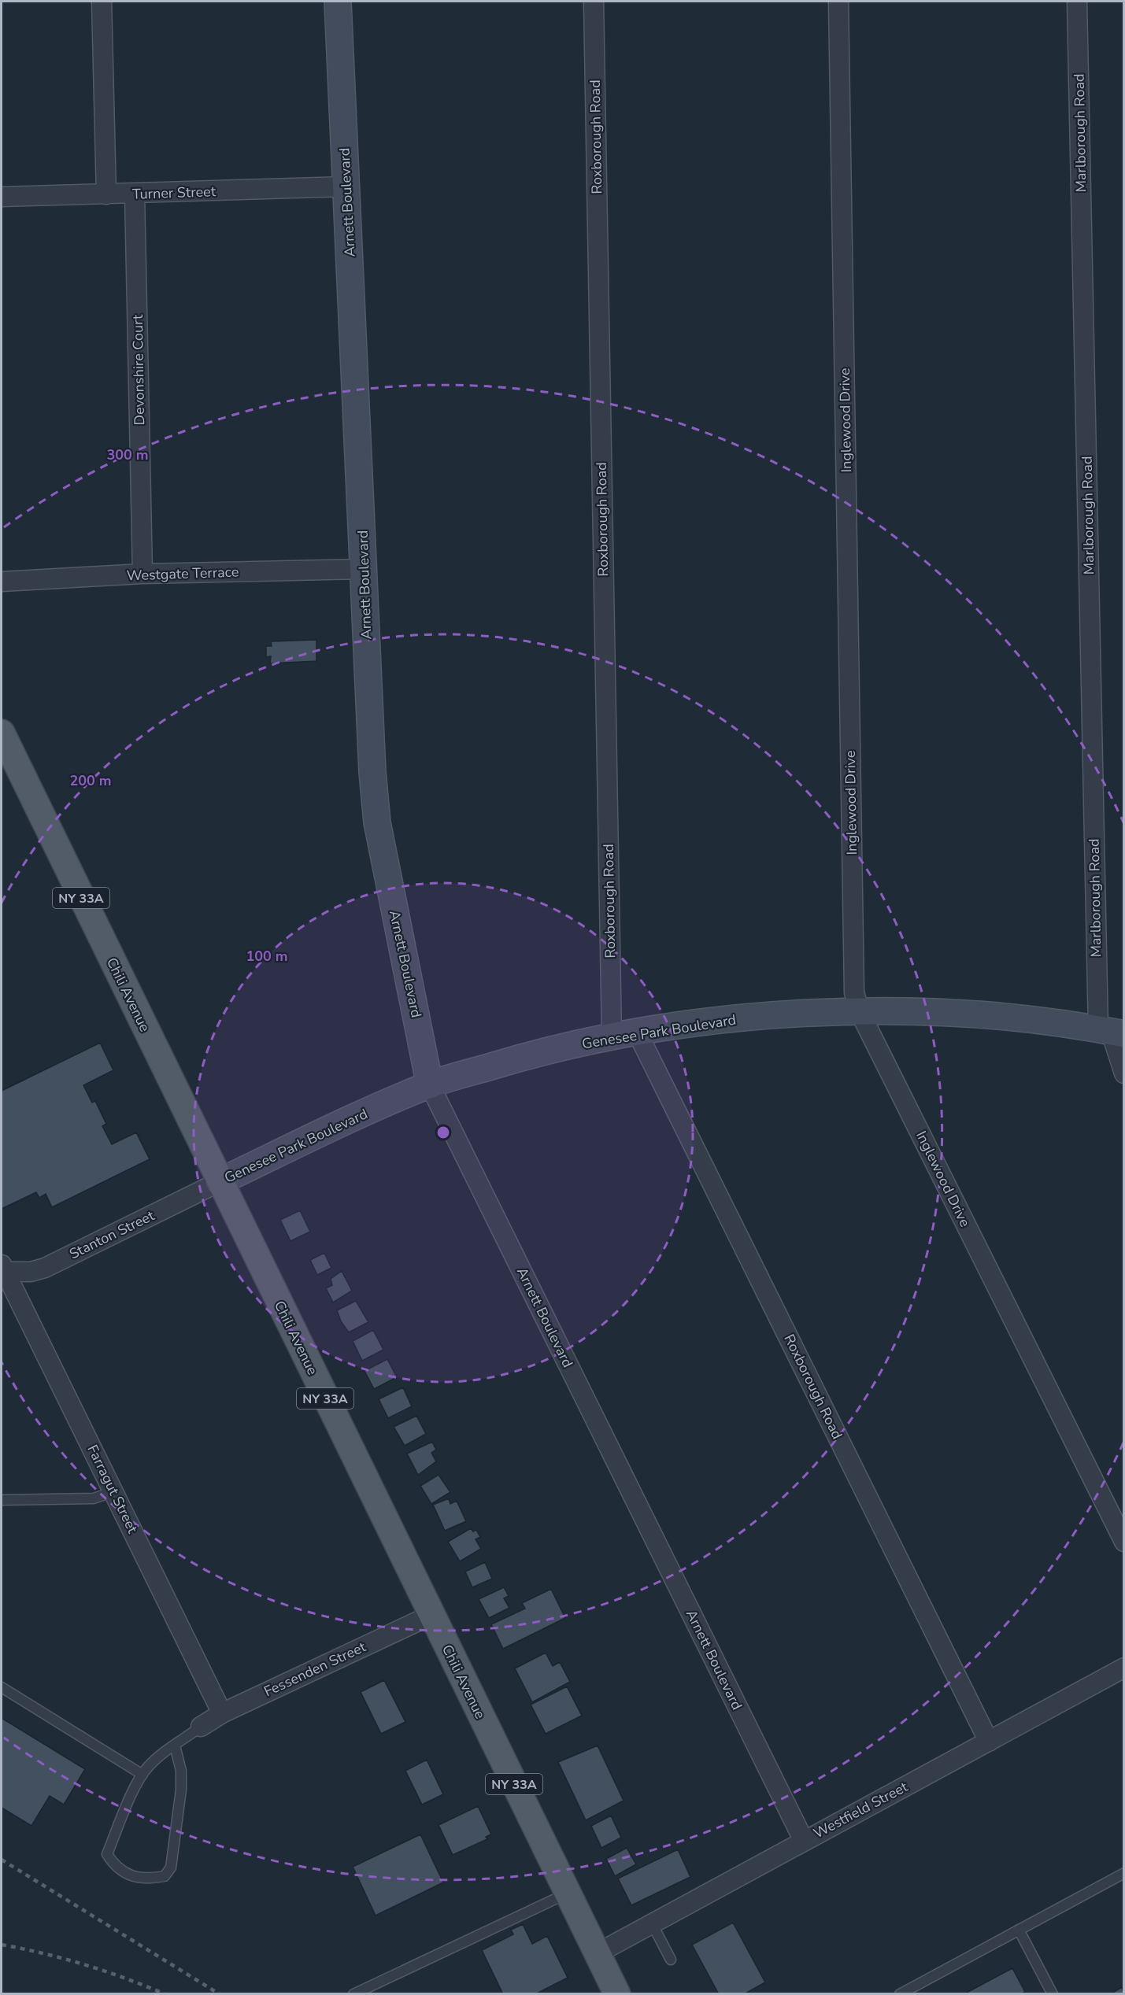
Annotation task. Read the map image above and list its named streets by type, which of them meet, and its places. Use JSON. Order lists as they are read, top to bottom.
{
  "streets": {
    "main road": ["NY 33A", "Chili Avenue"],
    "street": [
      "Marlborough Road",
      "Roxborough Road",
      "Turner Street",
      "Arnett Boulevard",
      "Devonshire Court",
      "Inglewood Drive",
      "Westgate Terrace",
      "Genesee Park Boulevard",
      "Stanton Street",
      "Farragut Street",
      "Fessenden Street",
      "Westfield Street"
    ]
  },
  "crossings": [
    ["Marlborough Road", "Genesee Park Boulevard"],
    ["Roxborough Road", "Genesee Park Boulevard"],
    ["Roxborough Road", "Westfield Street"],
    ["Turner Street", "Arnett Boulevard"],
    ["Turner Street", "Devonshire Court"],
    ["Arnett Boulevard", "Westgate Terrace"],
    ["Arnett Boulevard", "Genesee Park Boulevard"],
    ["Arnett Boulevard", "Westfield Street"],
    ["Devonshire Court", "Westgate Terrace"],
    ["Inglewood Drive", "Genesee Park Boulevard"],
    ["Chili Avenue", "Genesee Park Boulevard"],
    ["Chili Avenue", "Stanton Street"],
    ["Chili Avenue", "Fessenden Street"],
    ["Chili Avenue", "Westfield Street"],
    ["Genesee Park Boulevard", "Stanton Street"],
    ["Stanton Street", "Farragut Street"],
    ["Farragut Street", "Fessenden Street"]
  ],
  "rings": ["300 m", "200 m", "100 m"]
}
